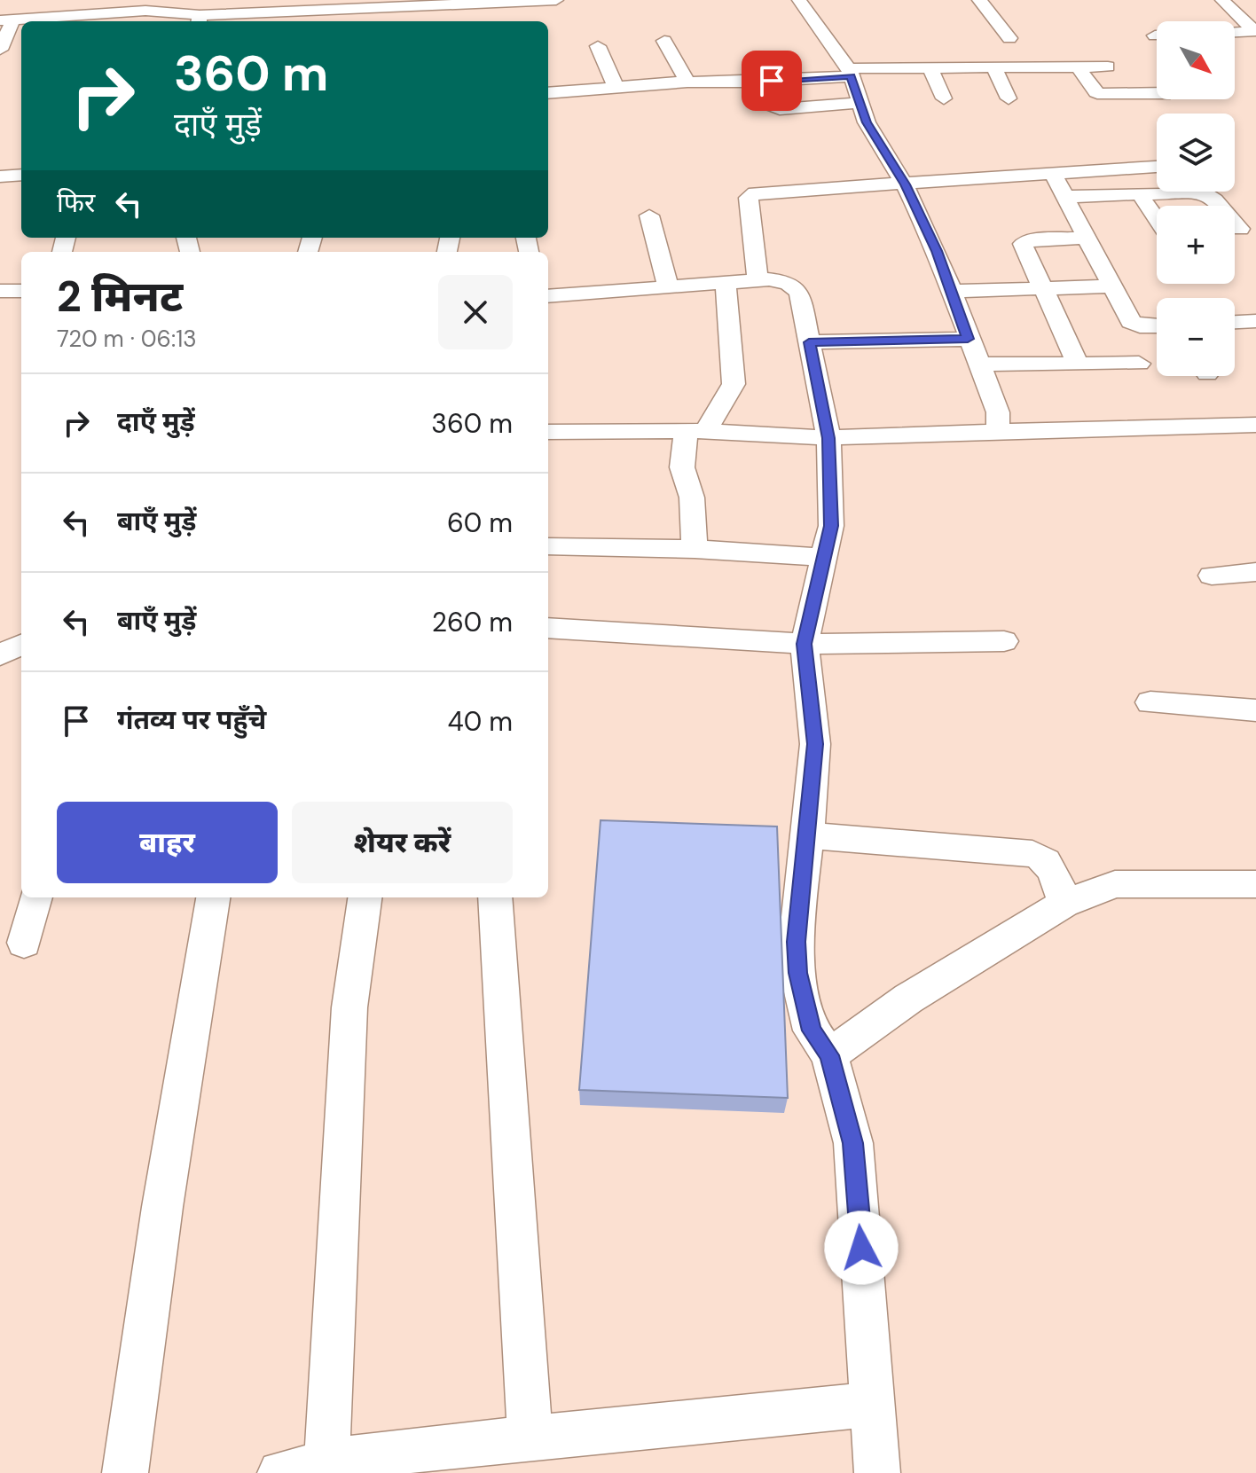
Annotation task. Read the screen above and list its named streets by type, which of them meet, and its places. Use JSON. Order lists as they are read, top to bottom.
{
  "north": "bottom right",
  "page": {
    "map_buttons": ["+", "−"],
    "turn": ["360 m", "दाएँ मुड़ें"],
    "then": "फिर",
    "heading": ["2 मिनट", "720 m · 06:13"],
    "list": [
      {
        "name": "दाएँ मुड़ें",
        "value": "360 m"
      },
      {
        "name": "बाएँ मुड़ें",
        "value": "60 m"
      },
      {
        "name": "बाएँ मुड़ें",
        "value": "260 m"
      },
      {
        "name": "गंतव्य पर पहुँचे",
        "value": "40 m"
      }
    ],
    "buttons": ["बाहर", "शेयर करें"]
  }
}
